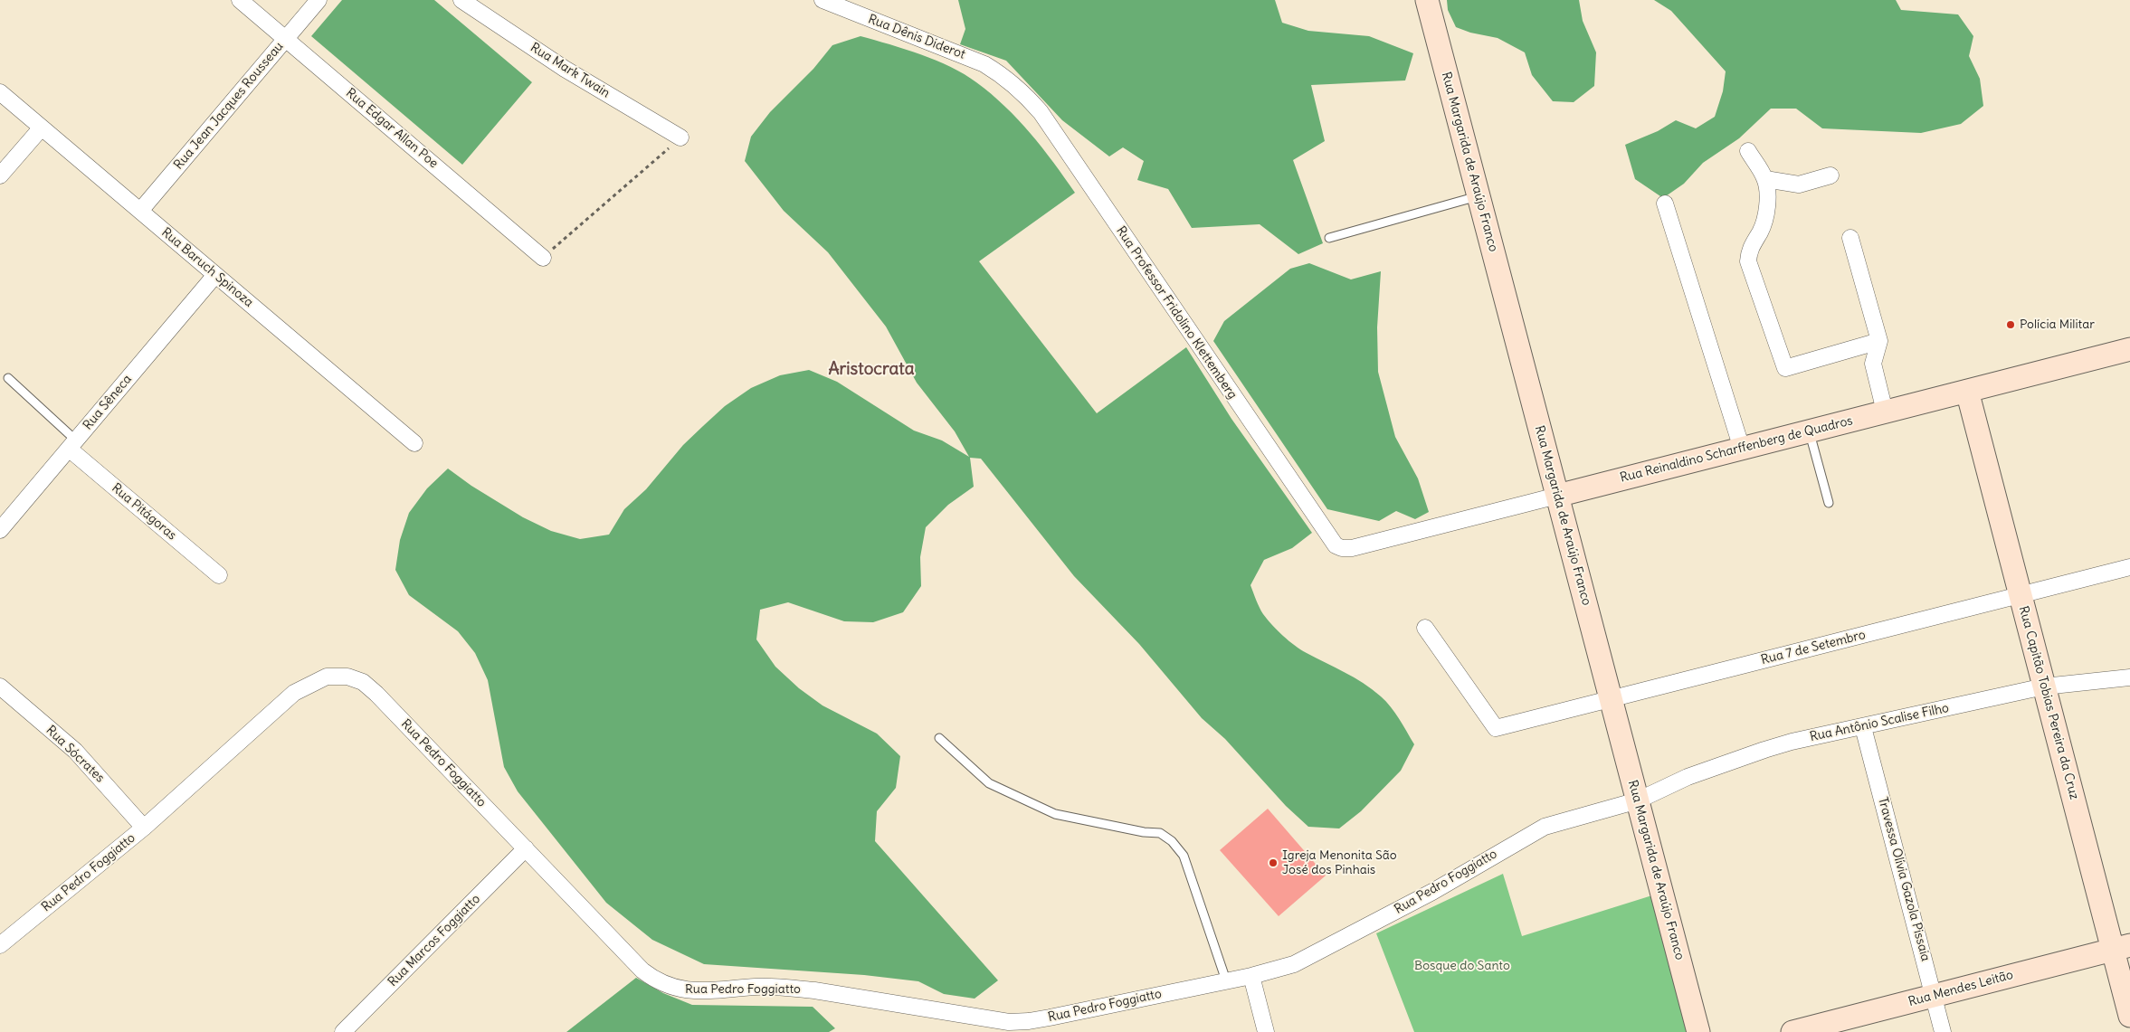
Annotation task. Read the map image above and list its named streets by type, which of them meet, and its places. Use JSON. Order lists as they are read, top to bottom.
{
  "streets": {
    "street": [
      "Rua Dênis Diderot",
      "Rua Mark Twain",
      "Rua Jean Jacques Rousseau",
      "Rua Edgar Allan Poe",
      "Rua Margarida de Araújo Franco",
      "Rua Baruch Spinoza",
      "Rua Professor Fridolino Klettemberg",
      "Rua Sêneca",
      "Rua Reinaldino Scharffenberg de Quadros",
      "Rua Pitágoras",
      "Rua 7 de Setembro",
      "Rua Capitão Tobias Pereira da Cruz",
      "Rua Antônio Scalise Filho",
      "Rua Sócrates",
      "Rua Pedro Foggiatto",
      "Travessa Olívia Gazola Pissaia",
      "Rua Marcos Foggiatto",
      "Rua Mendes Leitão"
    ]
  },
  "crossings": [
    ["Rua Dênis Diderot", "Rua Professor Fridolino Klettemberg"],
    ["Rua Jean Jacques Rousseau", "Rua Edgar Allan Poe"],
    ["Rua Jean Jacques Rousseau", "Rua Baruch Spinoza"],
    ["Rua Margarida de Araújo Franco", "Rua Reinaldino Scharffenberg de Quadros"],
    ["Rua Margarida de Araújo Franco", "Rua 7 de Setembro"],
    ["Rua Margarida de Araújo Franco", "Rua Antônio Scalise Filho"],
    ["Rua Margarida de Araújo Franco", "Rua Pedro Foggiatto"],
    ["Rua Baruch Spinoza", "Rua Sêneca"],
    ["Rua Professor Fridolino Klettemberg", "Rua Reinaldino Scharffenberg de Quadros"],
    ["Rua Sêneca", "Rua Pitágoras"],
    ["Rua Reinaldino Scharffenberg de Quadros", "Rua Capitão Tobias Pereira da Cruz"],
    ["Rua 7 de Setembro", "Rua Capitão Tobias Pereira da Cruz"],
    ["Rua Capitão Tobias Pereira da Cruz", "Rua Antônio Scalise Filho"],
    ["Rua Capitão Tobias Pereira da Cruz", "Rua Mendes Leitão"],
    ["Rua Antônio Scalise Filho", "Rua Pedro Foggiatto"],
    ["Rua Antônio Scalise Filho", "Travessa Olívia Gazola Pissaia"],
    ["Rua Sócrates", "Rua Pedro Foggiatto"],
    ["Rua Pedro Foggiatto", "Rua Marcos Foggiatto"],
    ["Travessa Olívia Gazola Pissaia", "Rua Mendes Leitão"]
  ],
  "districts": ["Aristocrata"],
  "parks": ["Bosque do Santo"],
  "places": ["Polícia Militar", "Igreja Menonita São José dos Pinhais"]
}
